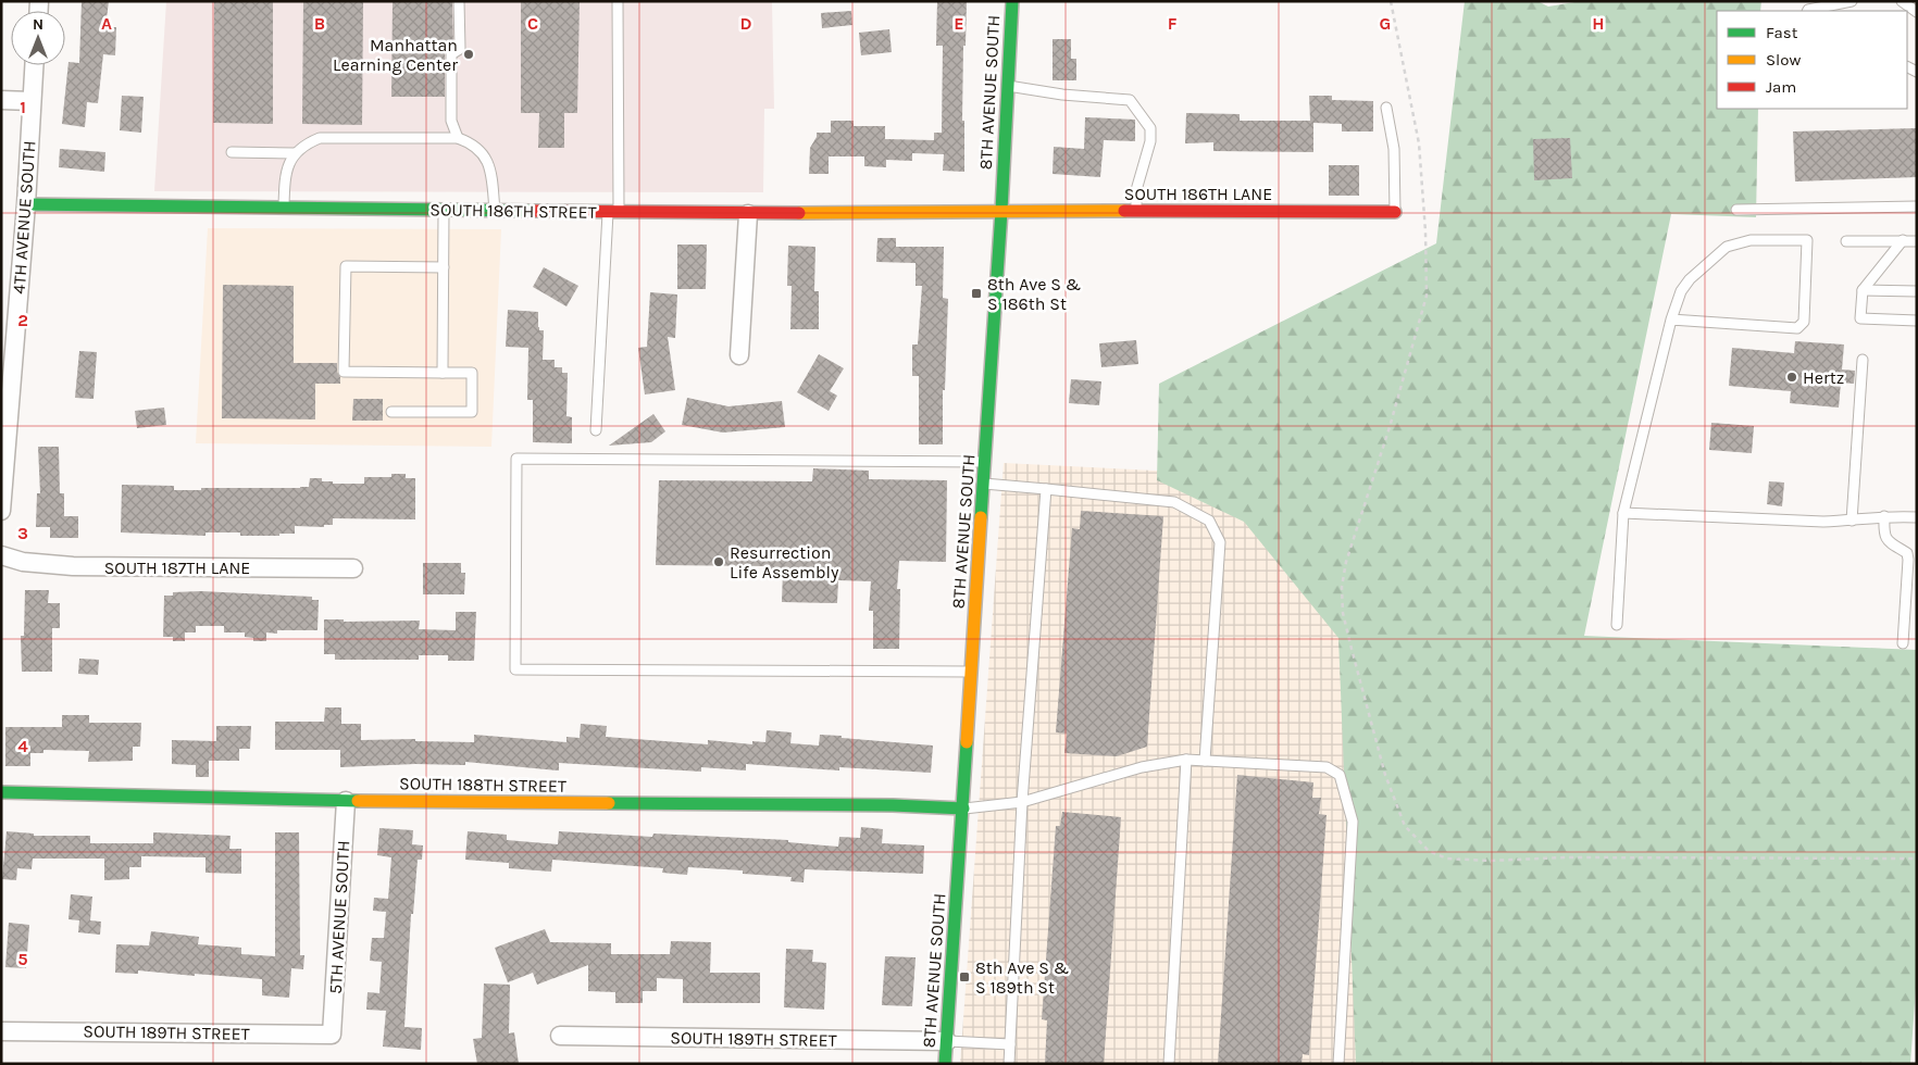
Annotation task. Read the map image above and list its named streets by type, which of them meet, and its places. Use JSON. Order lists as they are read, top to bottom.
{
  "streets": {
    "street": [
      "8TH AVENUE SOUTH",
      "SOUTH 186TH LANE",
      "SOUTH 186TH STREET",
      "4TH AVENUE SOUTH",
      "SOUTH 187TH LANE",
      "SOUTH 188TH STREET",
      "5TH AVENUE SOUTH",
      "SOUTH 189TH STREET"
    ]
  },
  "crossings": [
    ["8TH AVENUE SOUTH", "SOUTH 186TH LANE"],
    ["8TH AVENUE SOUTH", "SOUTH 186TH STREET"],
    ["8TH AVENUE SOUTH", "SOUTH 188TH STREET"],
    ["8TH AVENUE SOUTH", "SOUTH 189TH STREET"],
    ["SOUTH 186TH LANE", "SOUTH 186TH STREET"],
    ["SOUTH 186TH STREET", "4TH AVENUE SOUTH"],
    ["SOUTH 188TH STREET", "5TH AVENUE SOUTH"],
    ["5TH AVENUE SOUTH", "SOUTH 189TH STREET"]
  ],
  "places": {
    "other": ["Manhattan Learning Center", "Hertz", "Resurrection Life Assembly"],
    "transit": ["8th Ave S & S 186th St", "8th Ave S & S 189th St"]
  },
  "legend": ["Fast", "Slow", "Jam"],
  "north": "top",
  "grid": {
    "columns": [
      "A",
      "B",
      "C",
      "D",
      "E",
      "F",
      "G",
      "H"
    ],
    "rows": [
      "1",
      "2",
      "3",
      "4",
      "5"
    ]
  }
}
